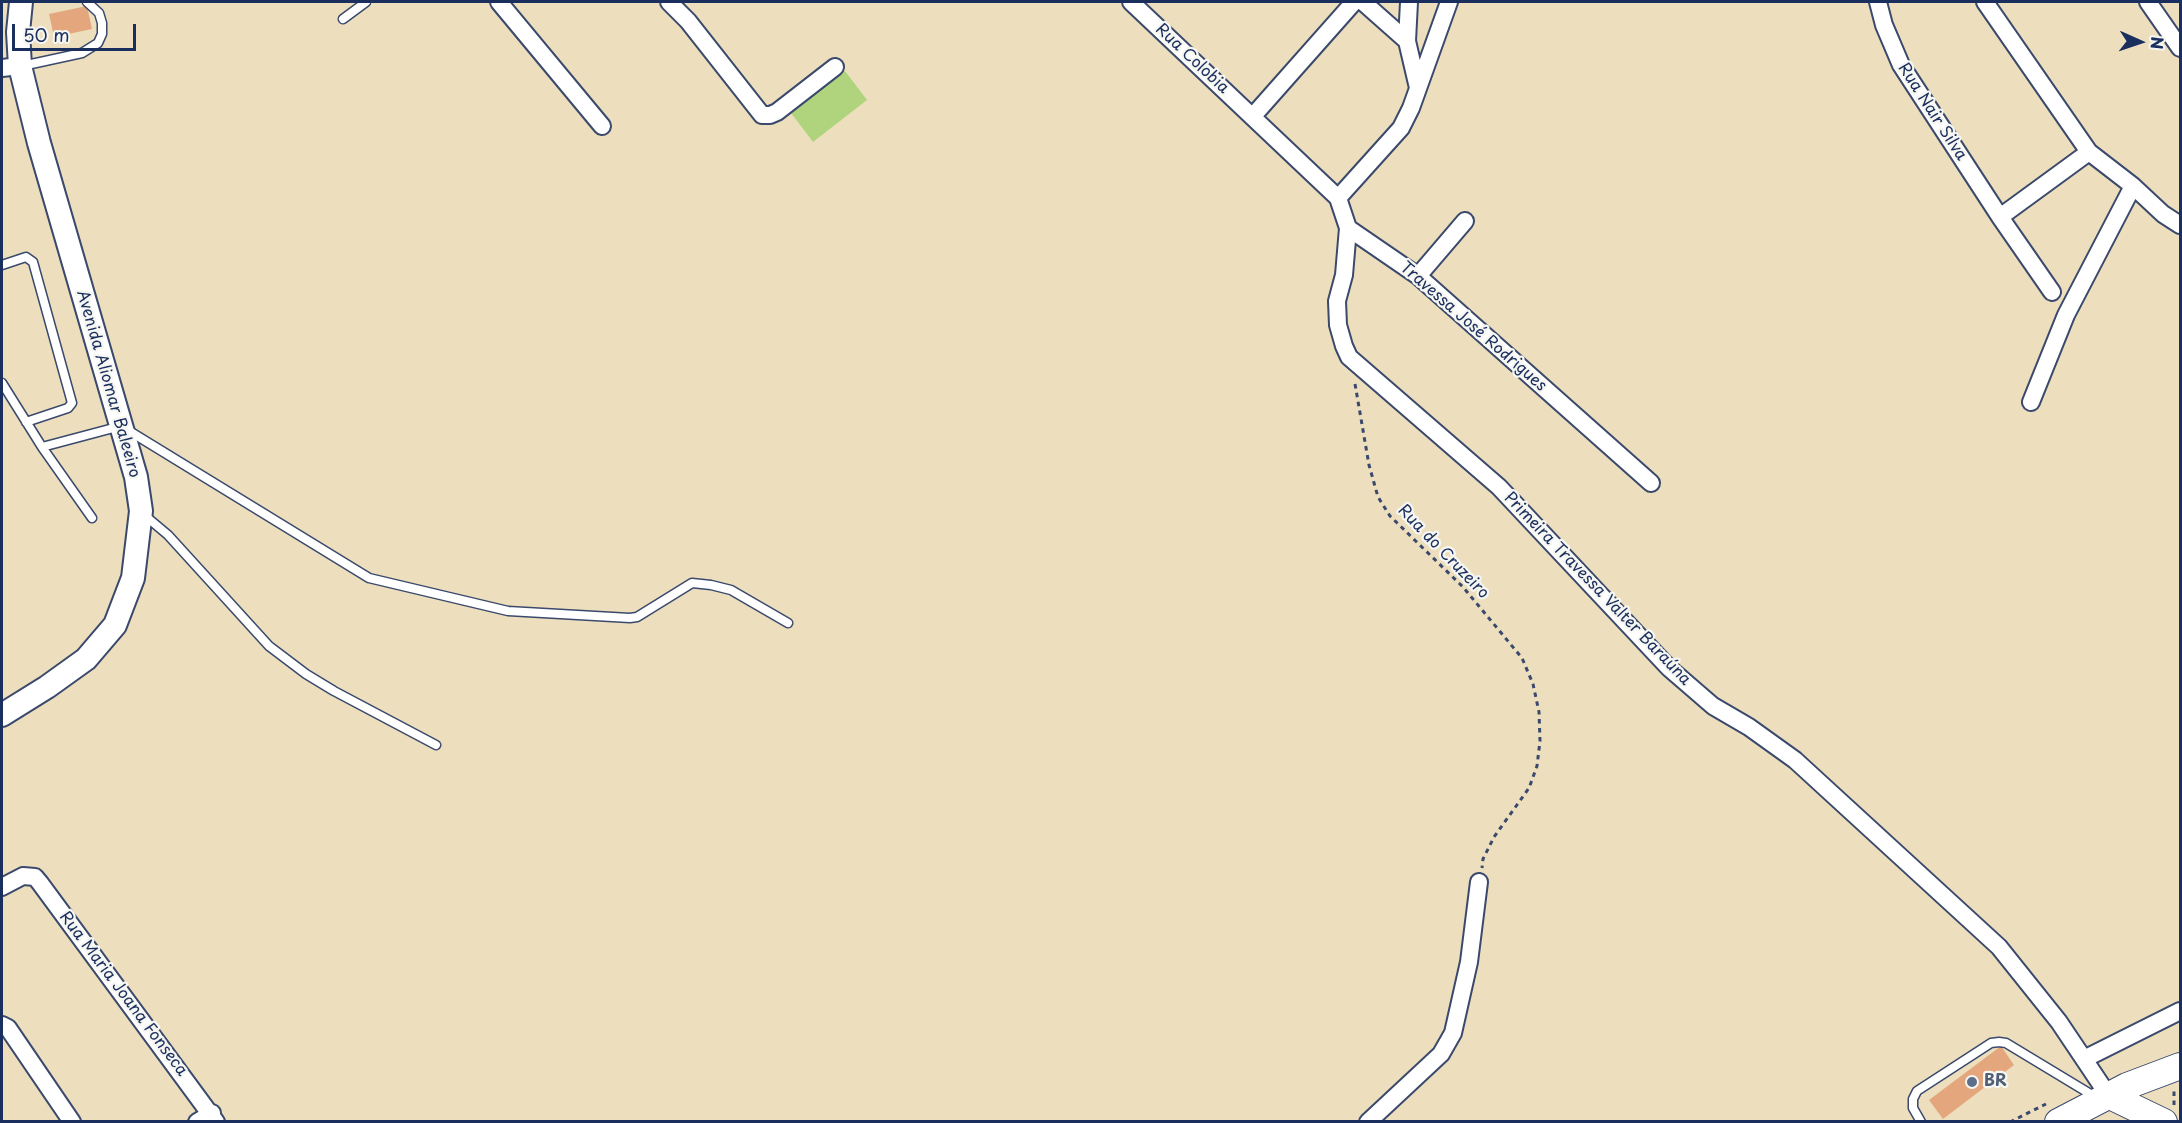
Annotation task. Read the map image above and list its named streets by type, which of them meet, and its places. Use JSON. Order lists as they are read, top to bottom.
{
  "streets": {
    "main road": ["Avenida Aliomar Baleeiro"],
    "street": [
      "Rua Colobia",
      "Rua Nair Silva",
      "Travessa José Rodrigues",
      "Primeira Travessa Valter Baraúna",
      "Rua Maria Joana Fonseca"
    ],
    "path": ["Rua do Cruzeiro"]
  },
  "crossings": [
    ["Travessa José Rodrigues", "Primeira Travessa Valter Baraúna"],
    ["Rua do Cruzeiro", "Primeira Travessa Valter Baraúna"]
  ],
  "places": ["BR"],
  "scale_bar": "50 m",
  "north": "right"
}
